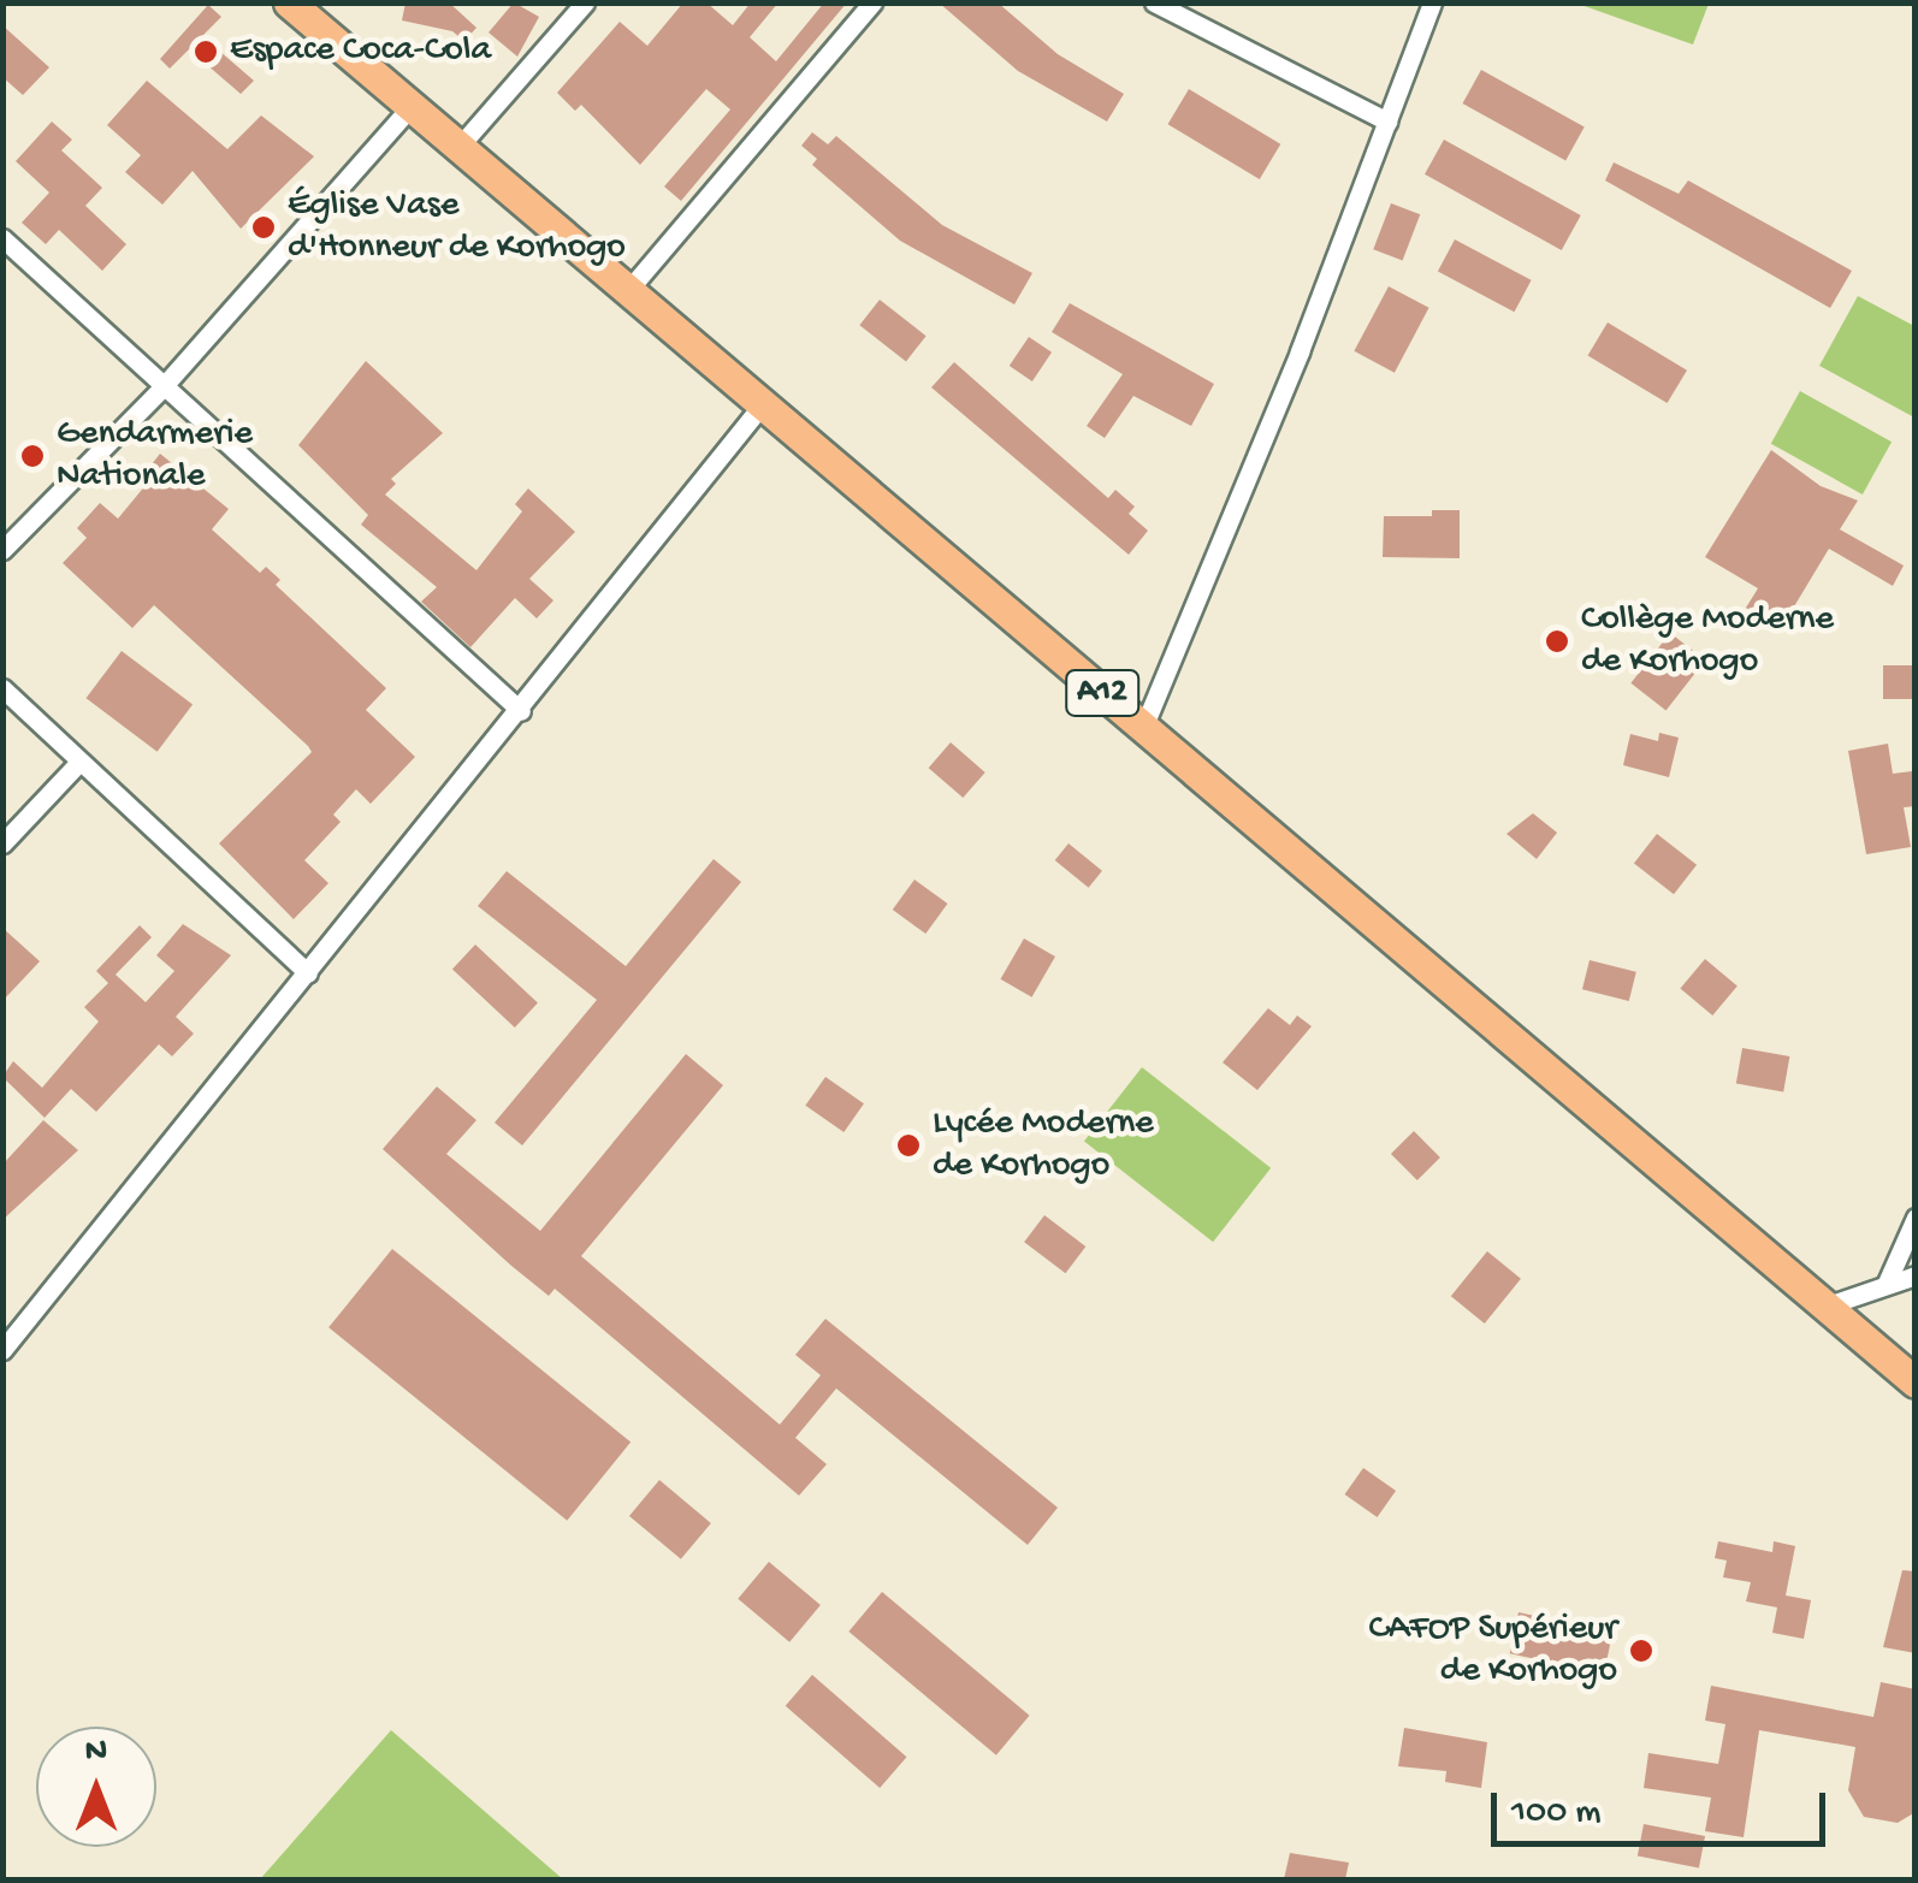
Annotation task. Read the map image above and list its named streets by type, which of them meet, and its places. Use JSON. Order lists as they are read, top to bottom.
{
  "streets": {
    "main road": ["A12"]
  },
  "places": [
    "Espace Coca-Cola",
    "Église Vase d'Honneur de Korhogo",
    "Gendarmerie Nationale",
    "Collège Moderne de Korhogo",
    "Lycée Moderne de Korhogo",
    "CAFOP Supérieur de Korhogo"
  ],
  "scale_bar": "100 m",
  "north": "top"
}
